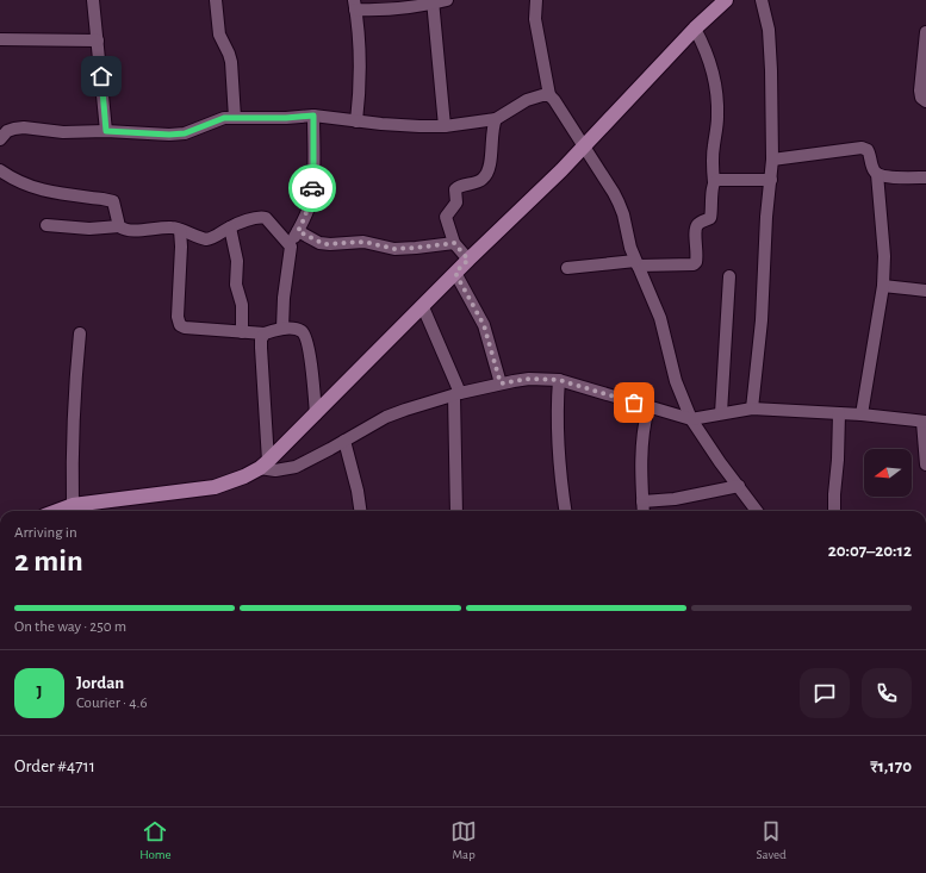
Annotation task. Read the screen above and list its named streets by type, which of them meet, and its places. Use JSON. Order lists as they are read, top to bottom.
{
  "north": "left",
  "page": {
    "heading": ["2 min", "Arriving in", "20:07–20:12"],
    "panel": [
      "Jordan",
      "Courier · 4.6",
      "Order #4711",
      "₹1,170"
    ],
    "bar": "On the way · 250 m",
    "round": "J",
    "tabs": ["Home", "Map", "Saved"]
  }
}
